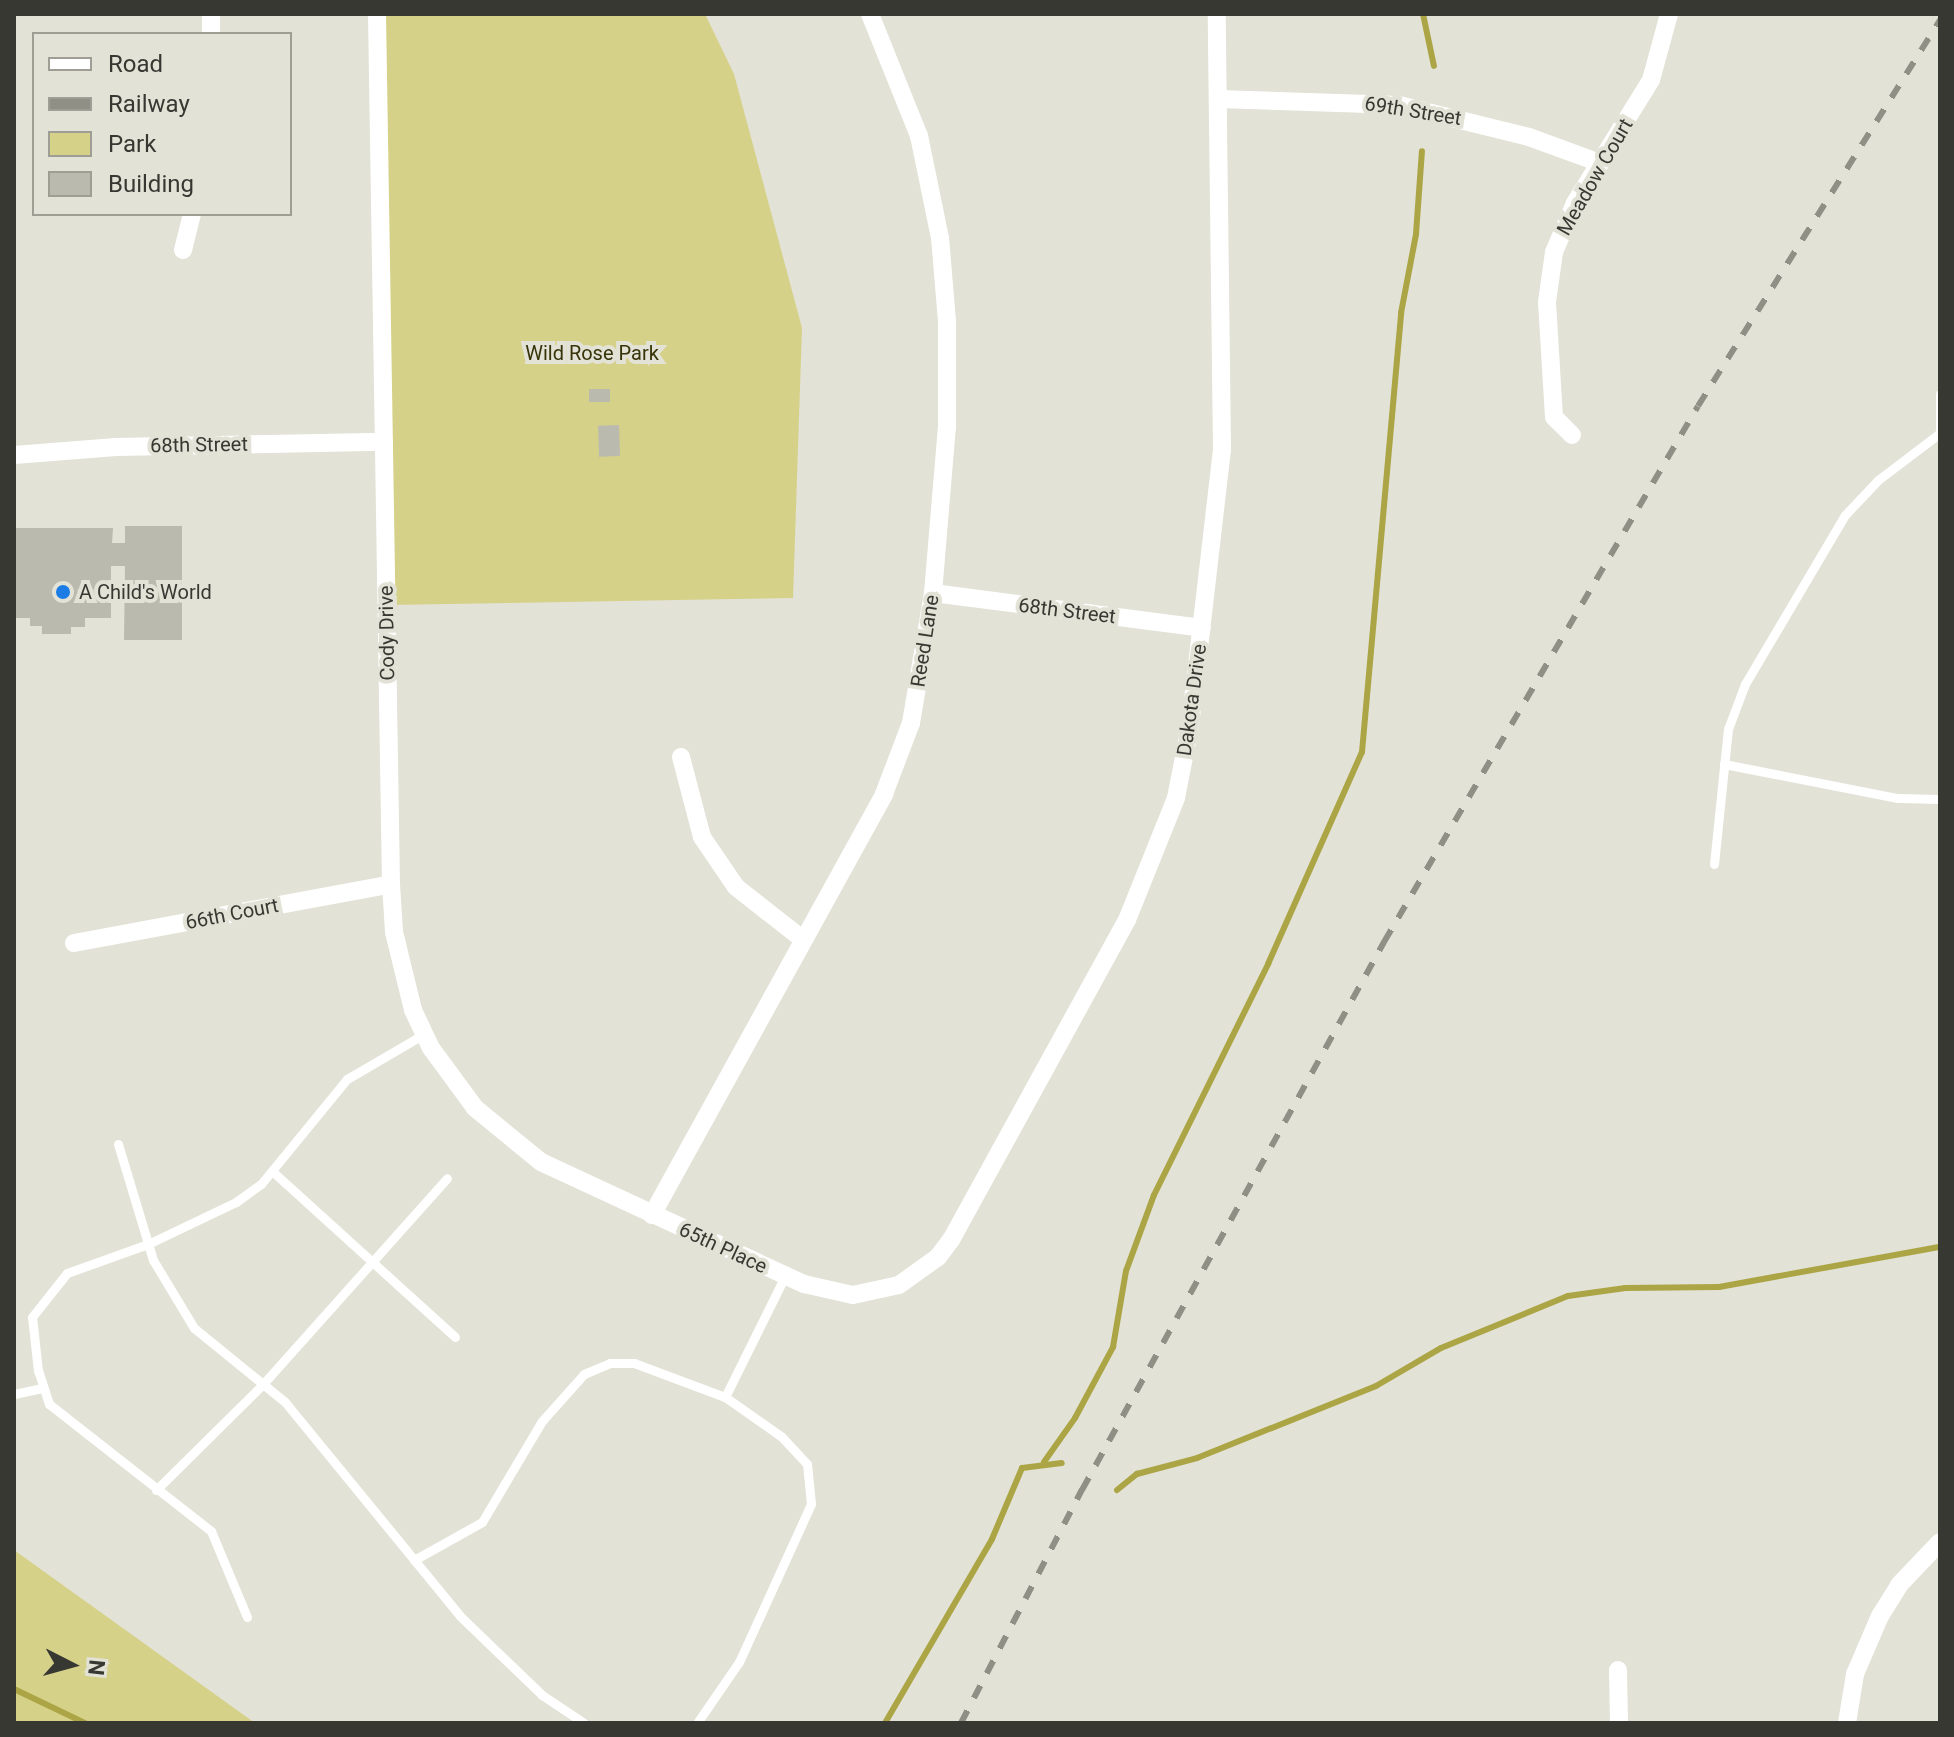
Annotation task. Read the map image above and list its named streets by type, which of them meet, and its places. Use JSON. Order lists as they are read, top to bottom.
{
  "streets": {
    "street": [
      "69th Street",
      "Meadow Court",
      "68th Street",
      "Cody Drive",
      "Reed Lane",
      "Dakota Drive",
      "66th Court",
      "65th Place"
    ]
  },
  "crossings": [
    ["69th Street", "Meadow Court"],
    ["69th Street", "Dakota Drive"],
    ["68th Street", "Cody Drive"],
    ["68th Street", "Reed Lane"],
    ["68th Street", "Dakota Drive"],
    ["Cody Drive", "66th Court"],
    ["Cody Drive", "65th Place"],
    ["Reed Lane", "65th Place"],
    ["Dakota Drive", "65th Place"]
  ],
  "parks": ["Wild Rose Park"],
  "places": ["A Child's World"],
  "legend": [
    "Road",
    "Railway",
    "Park",
    "Building"
  ],
  "north": "right"
}
